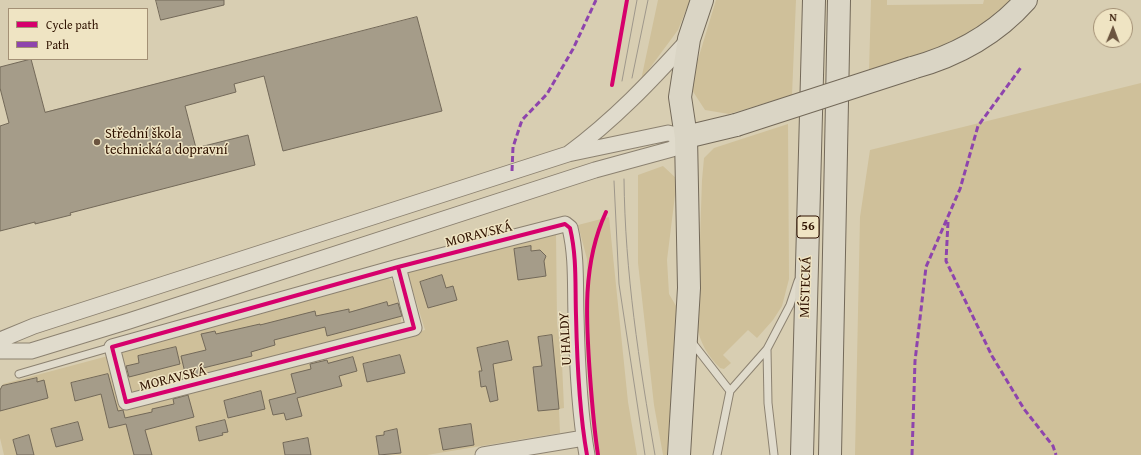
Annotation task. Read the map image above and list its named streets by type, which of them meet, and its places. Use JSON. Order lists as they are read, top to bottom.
{
  "streets": {
    "highway": ["56", "MÍSTECKÁ"],
    "street": ["MORAVSKÁ", "U HALDY"]
  },
  "crossings": [
    ["MORAVSKÁ", "U HALDY"]
  ],
  "places": ["Střední škola technická a dopravní"],
  "legend": ["Cycle path", "Path"],
  "north": "top"
}
